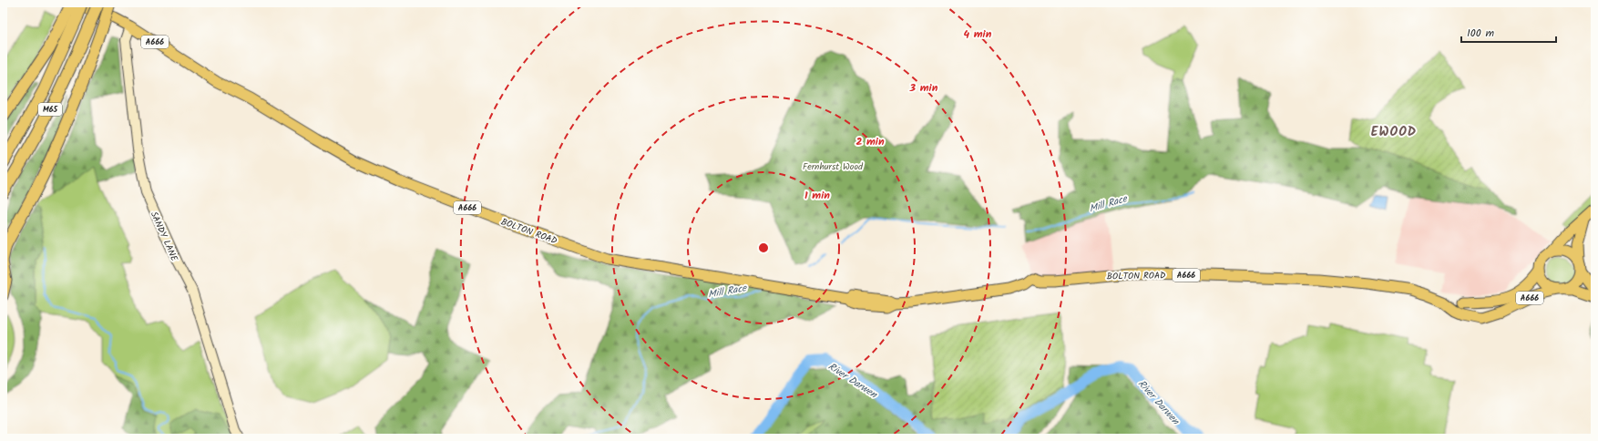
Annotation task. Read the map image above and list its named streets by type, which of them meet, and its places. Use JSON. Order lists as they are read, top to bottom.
{
  "streets": {
    "highway": ["M65"],
    "main road": ["A666", "BOLTON ROAD", "SANDY LANE"]
  },
  "crossings": [
    ["A666", "M65"],
    ["A666", "BOLTON ROAD"],
    ["A666", "SANDY LANE"],
    ["BOLTON ROAD", "SANDY LANE"]
  ],
  "districts": ["EWOOD"],
  "water": ["Mill Race", "River Darwen"],
  "parks": ["Fernhurst Wood"],
  "scale_bar": "100 m",
  "rings": [
    "4 min",
    "3 min",
    "2 min",
    "1 min"
  ]
}
